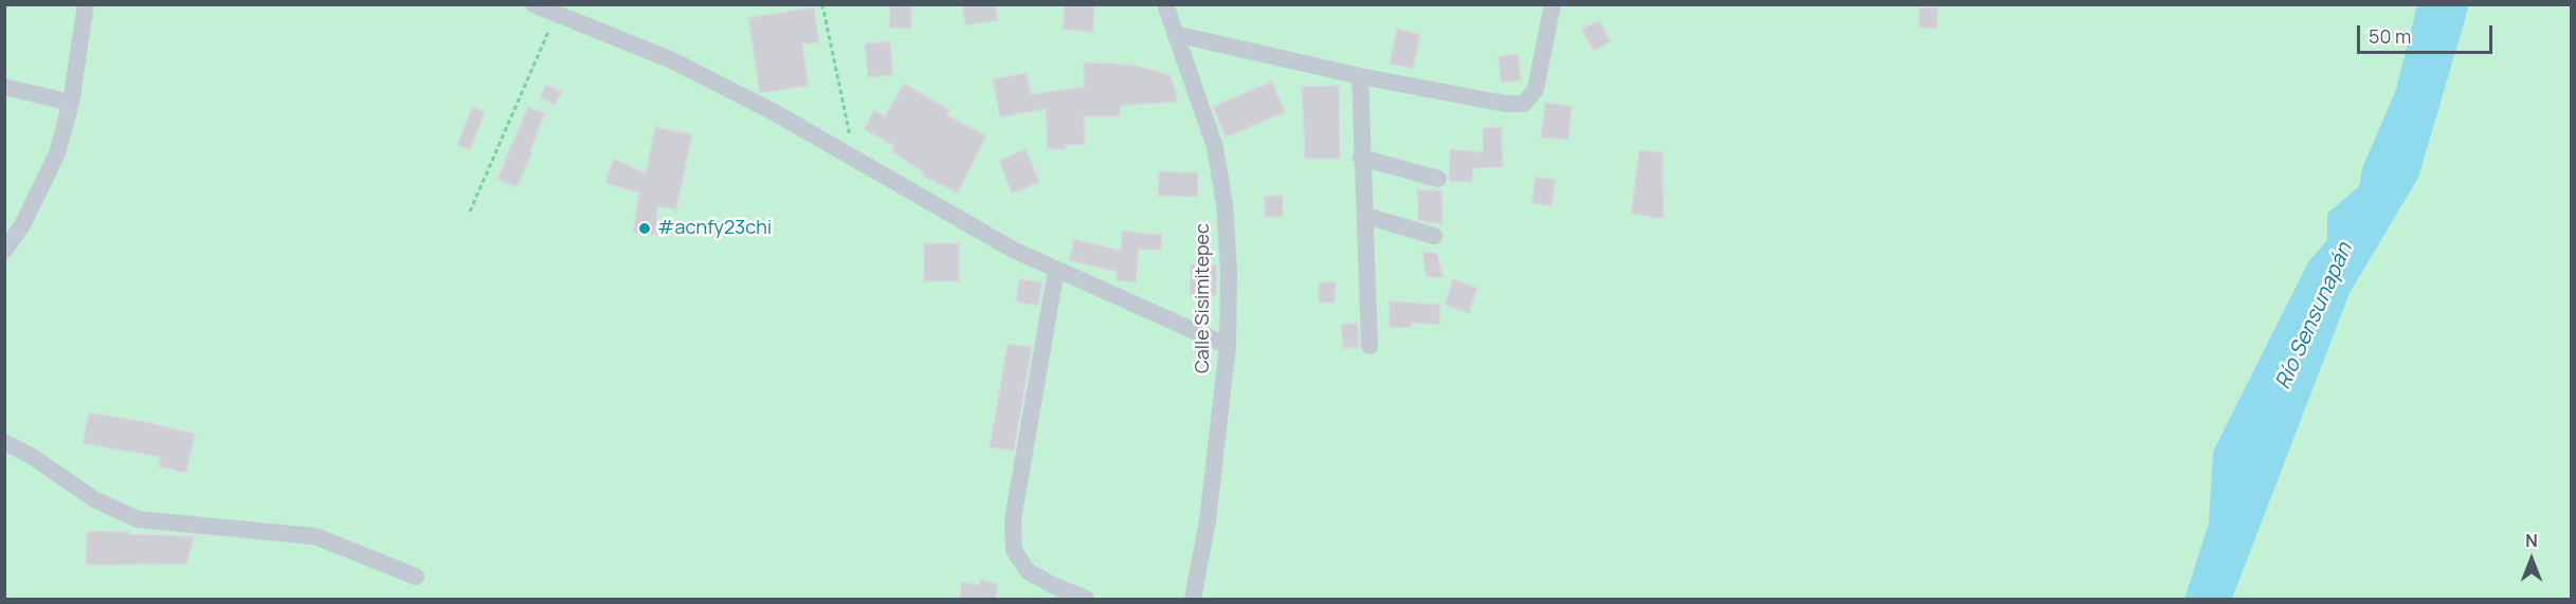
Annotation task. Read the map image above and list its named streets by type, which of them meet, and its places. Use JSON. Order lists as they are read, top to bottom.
{
  "streets": {
    "street": ["Calle Sisimitepec"]
  },
  "water": ["Río Sensunapán"],
  "places": ["#acnfy23chi"],
  "scale_bar": "50 m",
  "north": "top"
}
